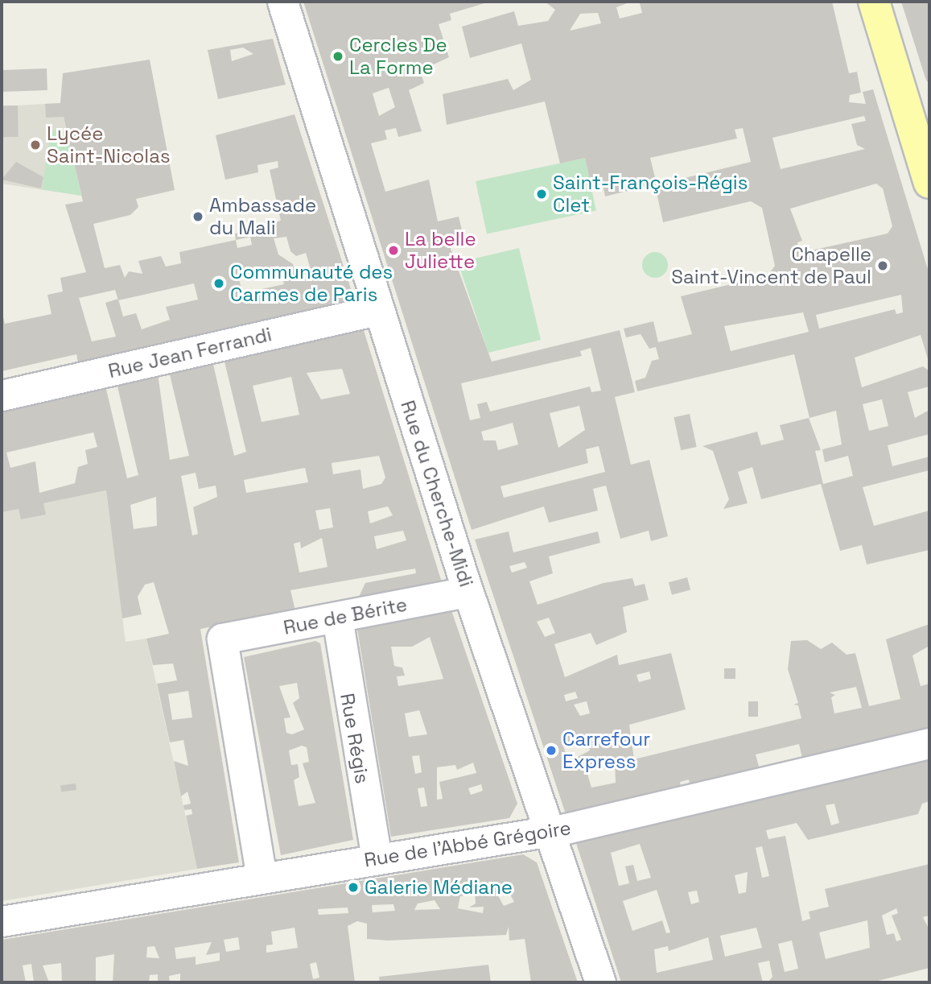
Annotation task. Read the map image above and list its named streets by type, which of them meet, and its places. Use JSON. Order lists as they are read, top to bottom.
{
  "streets": {
    "street": [
      "Rue Jean Ferrandi",
      "Rue du Cherche-Midi",
      "Rue de Bérite",
      "Rue Régis",
      "Rue de l'Abbé Grégoire"
    ]
  },
  "crossings": [
    ["Rue Jean Ferrandi", "Rue du Cherche-Midi"],
    ["Rue du Cherche-Midi", "Rue de Bérite"],
    ["Rue du Cherche-Midi", "Rue de l'Abbé Grégoire"],
    ["Rue de Bérite", "Rue Régis"],
    ["Rue de Bérite", "Rue de l'Abbé Grégoire"],
    ["Rue Régis", "Rue de l'Abbé Grégoire"]
  ],
  "places": [
    "Cercles De La Forme",
    "Lycée Saint-Nicolas",
    "Saint-François-Régis Clet",
    "Ambassade du Mali",
    "La belle Juliette",
    "Chapelle Saint-Vincent de Paul",
    "Communauté des Carmes de Paris",
    "Carrefour Express",
    "Galerie Médiane"
  ]
}
